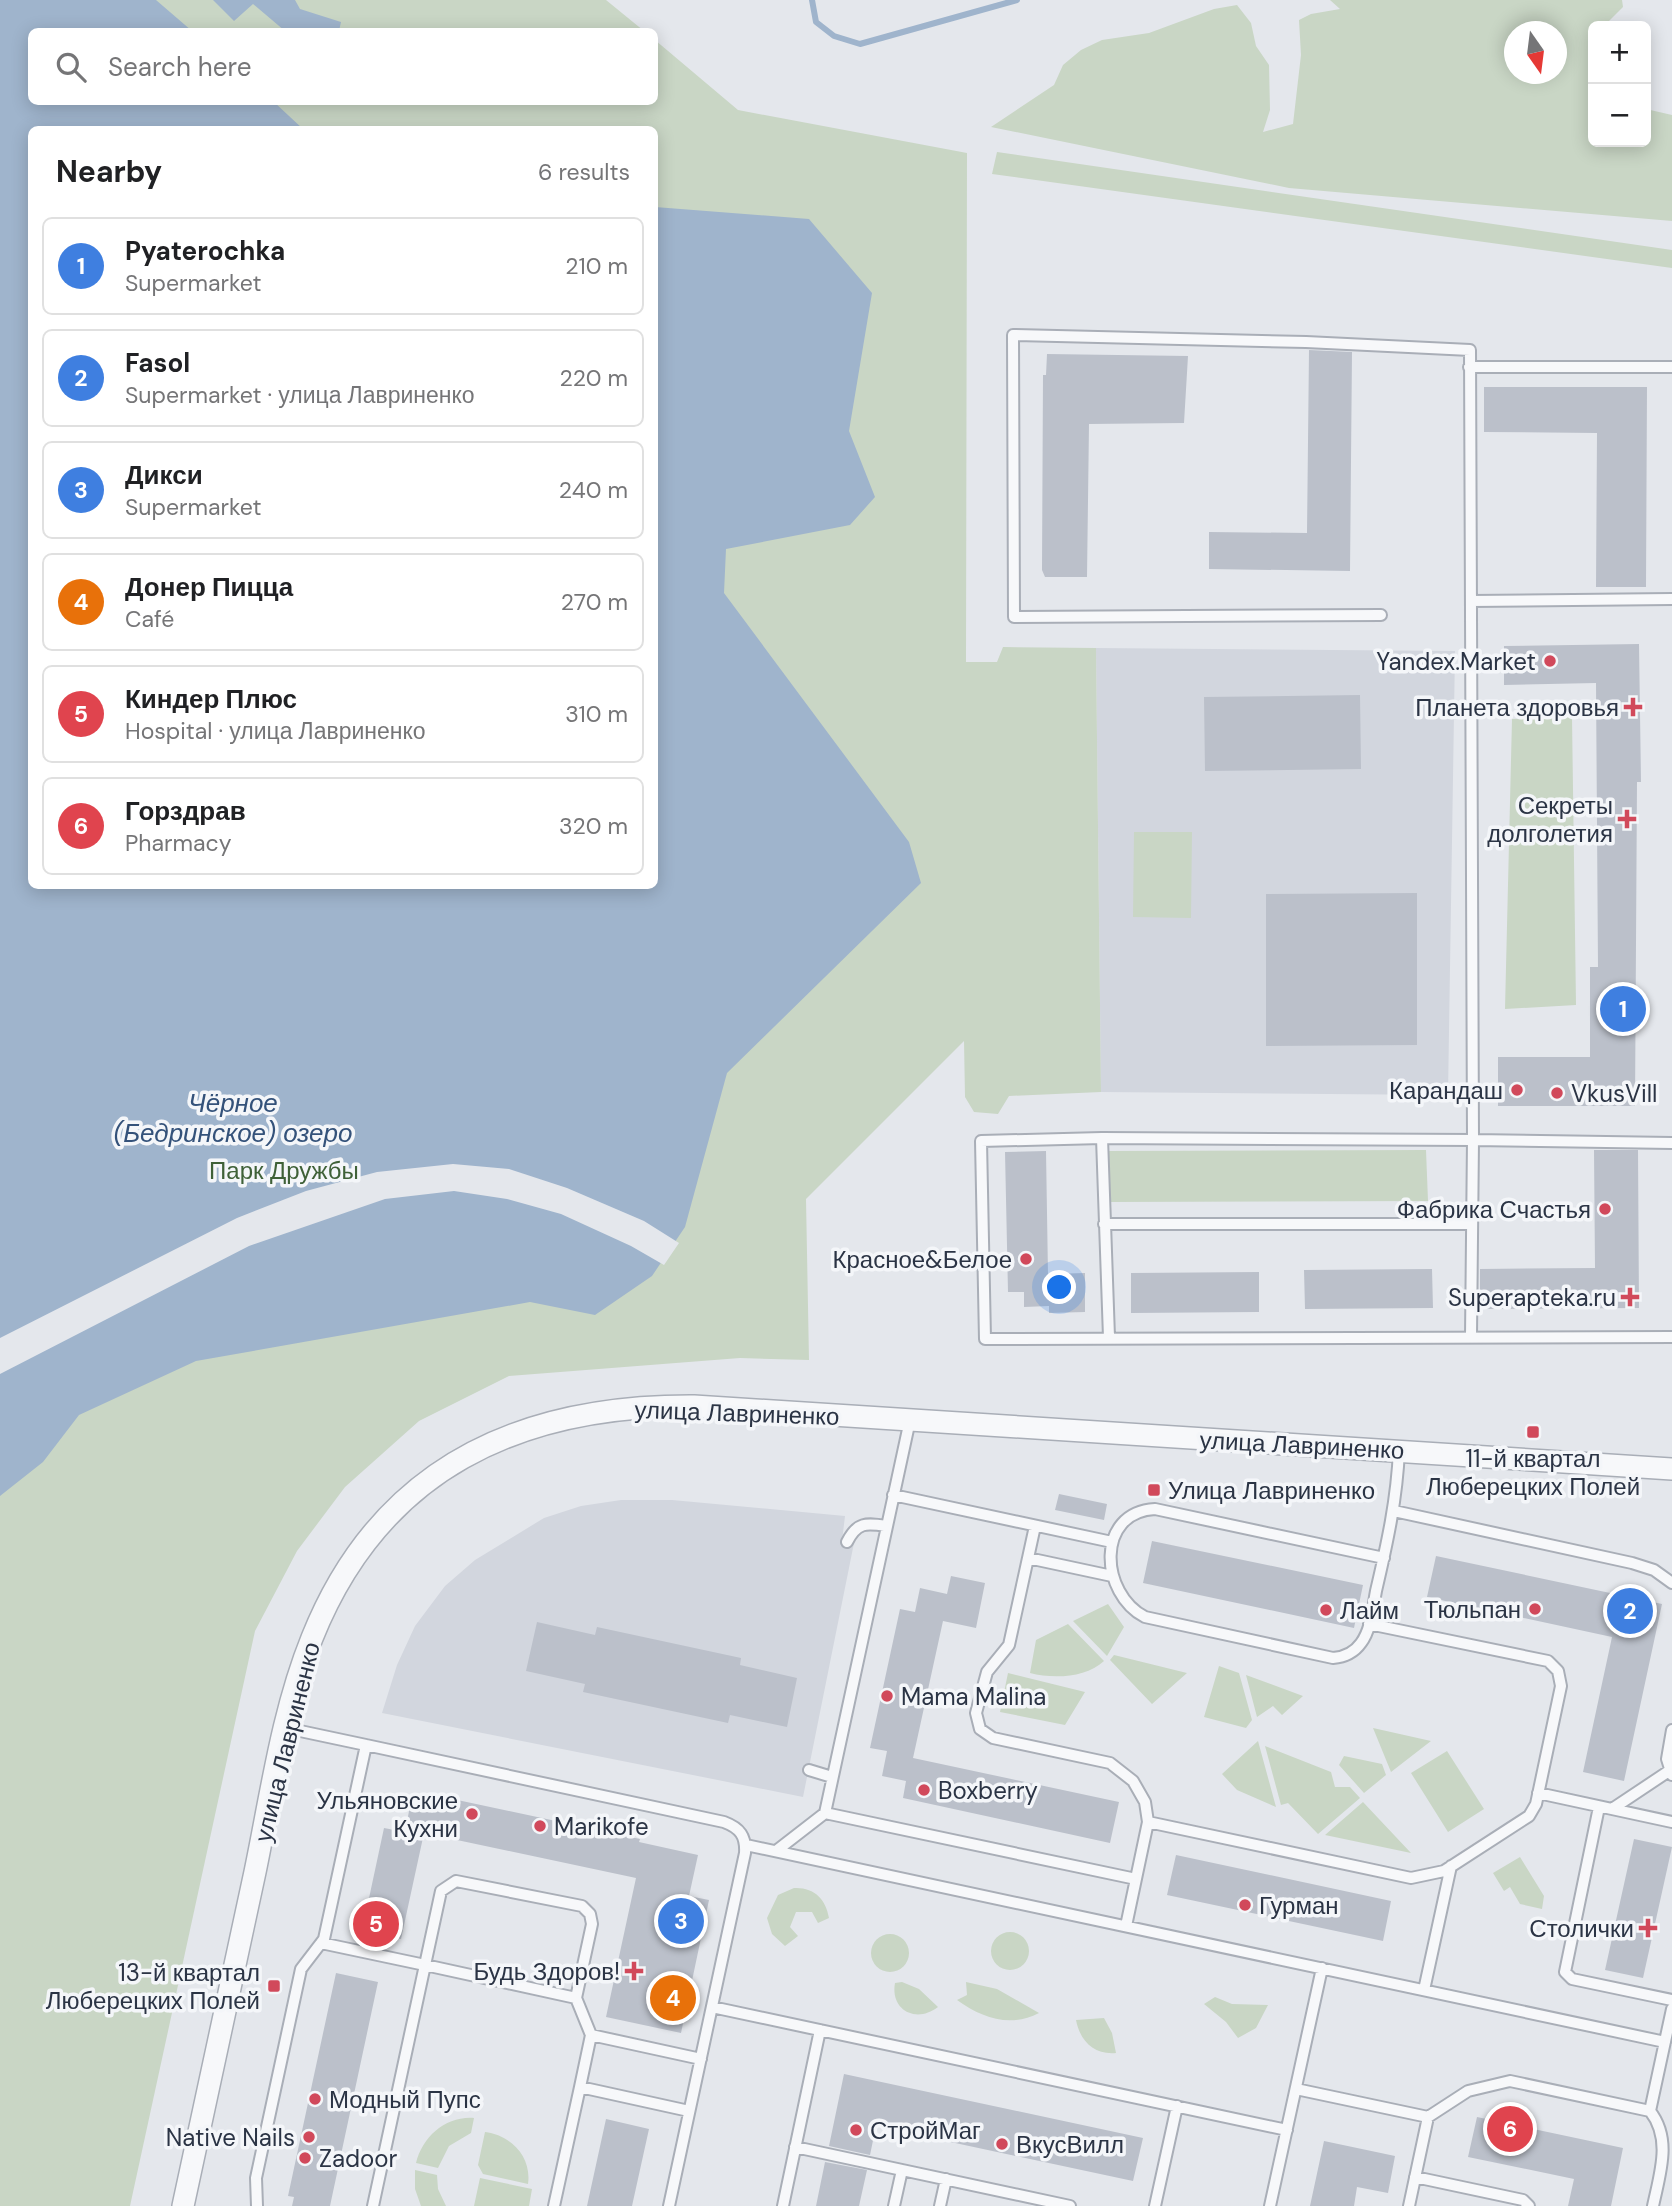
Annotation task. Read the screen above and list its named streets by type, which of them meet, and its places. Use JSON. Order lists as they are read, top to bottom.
{
  "streets": {
    "street": ["улица Лавриненко"]
  },
  "water": ["Чёрное (Бедринское) озеро"],
  "parks": ["Парк Дружбы"],
  "places": {
    "other": [
      "Yandex.Market",
      "Карандаш",
      "VkusVill",
      "Фабрика Счастья",
      "Красное&Белое",
      "Тюльпан",
      "Лайм",
      "Mama Malina",
      "Boxberry",
      "Ульяновские Кухни",
      "Marikofe",
      "Гурман",
      "Модный Пупс",
      "СтройМаг",
      "Native Nails",
      "ВкусВилл",
      "Zadoor"
    ],
    "health": [
      "Планета здоровья",
      "Секреты долголетия",
      "Superapteka.ru",
      "Столички",
      "Будь Здоров!"
    ],
    "transit": ["11-й квартал Люберецких Полей", "Улица Лавриненко", "13-й квартал Люберецких Полей"]
  },
  "north": "bottom",
  "page": {
    "map_buttons": ["+", "−"],
    "search": "Search here",
    "heading": ["Nearby", "6 results"],
    "list": [
      {
        "mark": "1",
        "name": "Pyaterochka",
        "note": "Supermarket",
        "value": "210 m"
      },
      {
        "mark": "2",
        "name": "Fasol",
        "note": "Supermarket · улица Лавриненко",
        "value": "220 m"
      },
      {
        "mark": "3",
        "name": "Дикси",
        "note": "Supermarket",
        "value": "240 m"
      },
      {
        "mark": "4",
        "name": "Донер Пицца",
        "note": "Café",
        "value": "270 m"
      },
      {
        "mark": "5",
        "name": "Киндер Плюс",
        "note": "Hospital · улица Лавриненко",
        "value": "310 m"
      },
      {
        "mark": "6",
        "name": "Горздрав",
        "note": "Pharmacy",
        "value": "320 m"
      }
    ],
    "pins": [
      "1",
      "2",
      "3",
      "5",
      "4",
      "6"
    ]
  }
}
